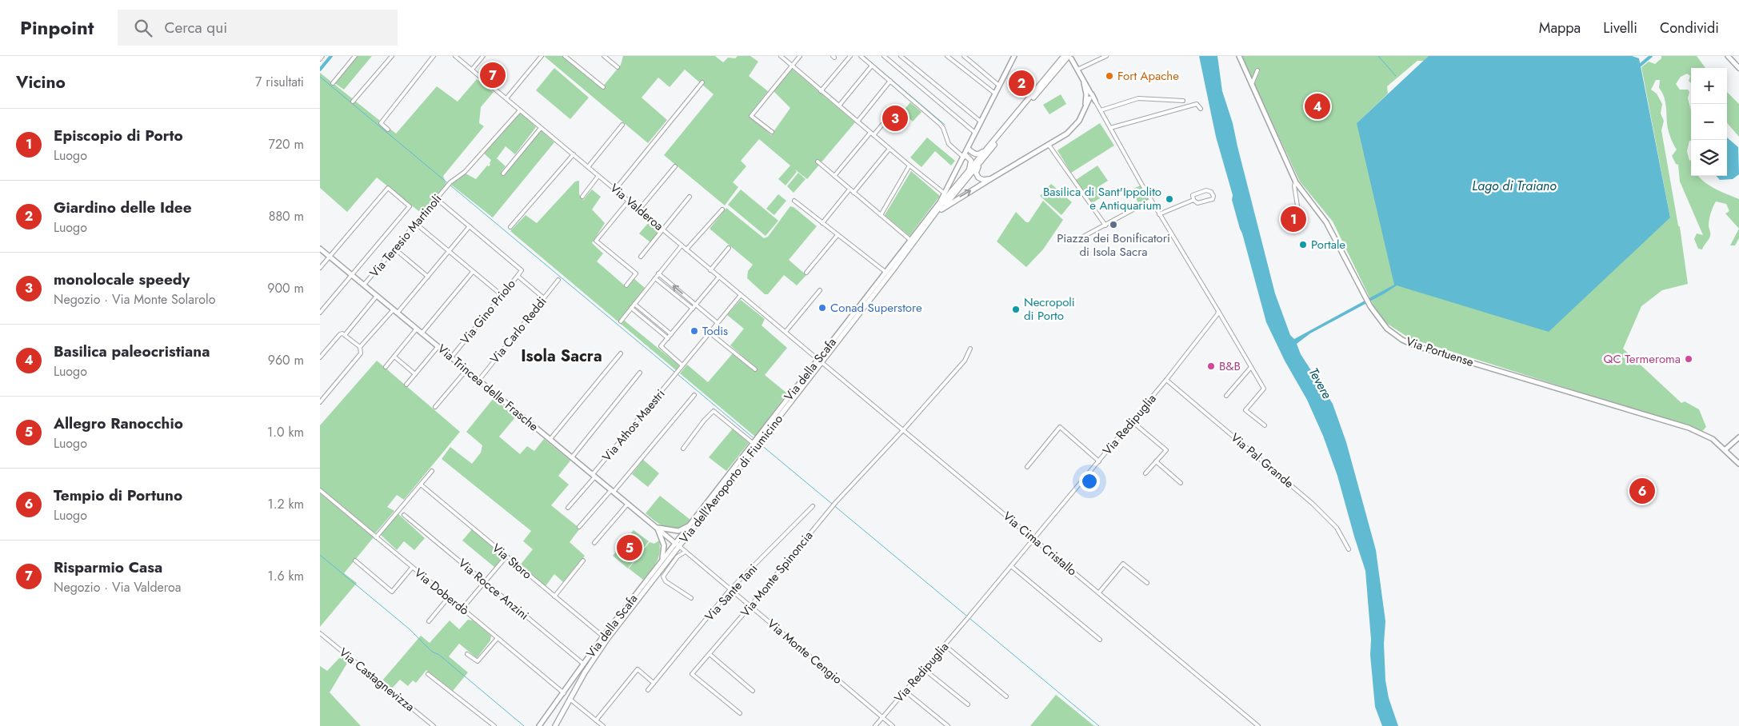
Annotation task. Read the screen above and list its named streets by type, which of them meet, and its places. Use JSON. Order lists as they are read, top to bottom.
{
  "streets": {
    "main road": ["Via dell'Aeroporto di Fiumicino"],
    "street": [
      "Via Valderoa",
      "Via Teresio Martinoli",
      "Via Gino Priolo",
      "Via Carlo Reddi",
      "Via Portuense",
      "Via della Scafa",
      "Via Trincea delle Frasche",
      "Via Redipuglia",
      "Via Athos Maestri",
      "Via Pal Grande",
      "Via Cima Cristallo",
      "Via Storo",
      "Via Monte Spinoncia",
      "Via Rocce Anzini",
      "Via Doberdò",
      "Via Sante Tani",
      "Via Monte Cengio",
      "Via Castagnevizza"
    ]
  },
  "crossings": [
    ["Via Valderoa", "Via Teresio Martinoli"],
    ["Via Valderoa", "Via della Scafa"],
    ["Via Valderoa", "Via Athos Maestri"],
    ["Via Valderoa", "Via dell'Aeroporto di Fiumicino"],
    ["Via Valderoa", "Via Cima Cristallo"],
    ["Via Teresio Martinoli", "Via Trincea delle Frasche"],
    ["Via Gino Priolo", "Via Carlo Reddi"],
    ["Via Gino Priolo", "Via Trincea delle Frasche"],
    ["Via Carlo Reddi", "Via Trincea delle Frasche"],
    ["Via della Scafa", "Via Trincea delle Frasche"],
    ["Via della Scafa", "Via dell'Aeroporto di Fiumicino"],
    ["Via della Scafa", "Via Cima Cristallo"],
    ["Via della Scafa", "Via Storo"],
    ["Via della Scafa", "Via Rocce Anzini"],
    ["Via della Scafa", "Via Doberdò"],
    ["Via della Scafa", "Via Monte Cengio"],
    ["Via Trincea delle Frasche", "Via Athos Maestri"],
    ["Via Trincea delle Frasche", "Via dell'Aeroporto di Fiumicino"],
    ["Via Trincea delle Frasche", "Via Monte Cengio"],
    ["Via Redipuglia", "Via Pal Grande"],
    ["Via Redipuglia", "Via Cima Cristallo"],
    ["Via Redipuglia", "Via Monte Cengio"],
    ["Via dell'Aeroporto di Fiumicino", "Via Cima Cristallo"],
    ["Via dell'Aeroporto di Fiumicino", "Via Monte Cengio"],
    ["Via Cima Cristallo", "Via Monte Spinoncia"],
    ["Via Monte Spinoncia", "Via Monte Cengio"],
    ["Via Sante Tani", "Via Monte Cengio"]
  ],
  "districts": ["Isola Sacra"],
  "water": ["Lago di Traiano", "Tevere"],
  "places": [
    "Fort Apache",
    "Basilica di Sant'Ippolito e Antiquarium",
    "Piazza dei Bonificatori di Isola Sacra",
    "Portale",
    "Conad Superstore",
    "Necropoli di Porto",
    "Todis",
    "QC Termeroma",
    "B&B"
  ],
  "page": {
    "header": "Pinpoint",
    "search": "Cerca qui",
    "nav": ["Mappa", "Livelli", "Condividi"],
    "heading": ["Vicino", "7 risultati"],
    "pins": [
      "7",
      "2",
      "4",
      "3",
      "1",
      "6",
      "5"
    ],
    "map_buttons": ["+", "−"],
    "list": [
      {
        "mark": "1",
        "name": "Episcopio di Porto",
        "note": "Luogo",
        "value": "720 m"
      },
      {
        "mark": "2",
        "name": "Giardino delle Idee",
        "note": "Luogo",
        "value": "880 m"
      },
      {
        "mark": "3",
        "name": "monolocale speedy",
        "note": "Negozio · Via Monte Solarolo",
        "value": "900 m"
      },
      {
        "mark": "4",
        "name": "Basilica paleocristiana",
        "note": "Luogo",
        "value": "960 m"
      },
      {
        "mark": "5",
        "name": "Allegro Ranocchio",
        "note": "Luogo",
        "value": "1.0 km"
      },
      {
        "mark": "6",
        "name": "Tempio di Portuno",
        "note": "Luogo",
        "value": "1.2 km"
      },
      {
        "mark": "7",
        "name": "Risparmio Casa",
        "note": "Negozio · Via Valderoa",
        "value": "1.6 km"
      }
    ]
  }
}
